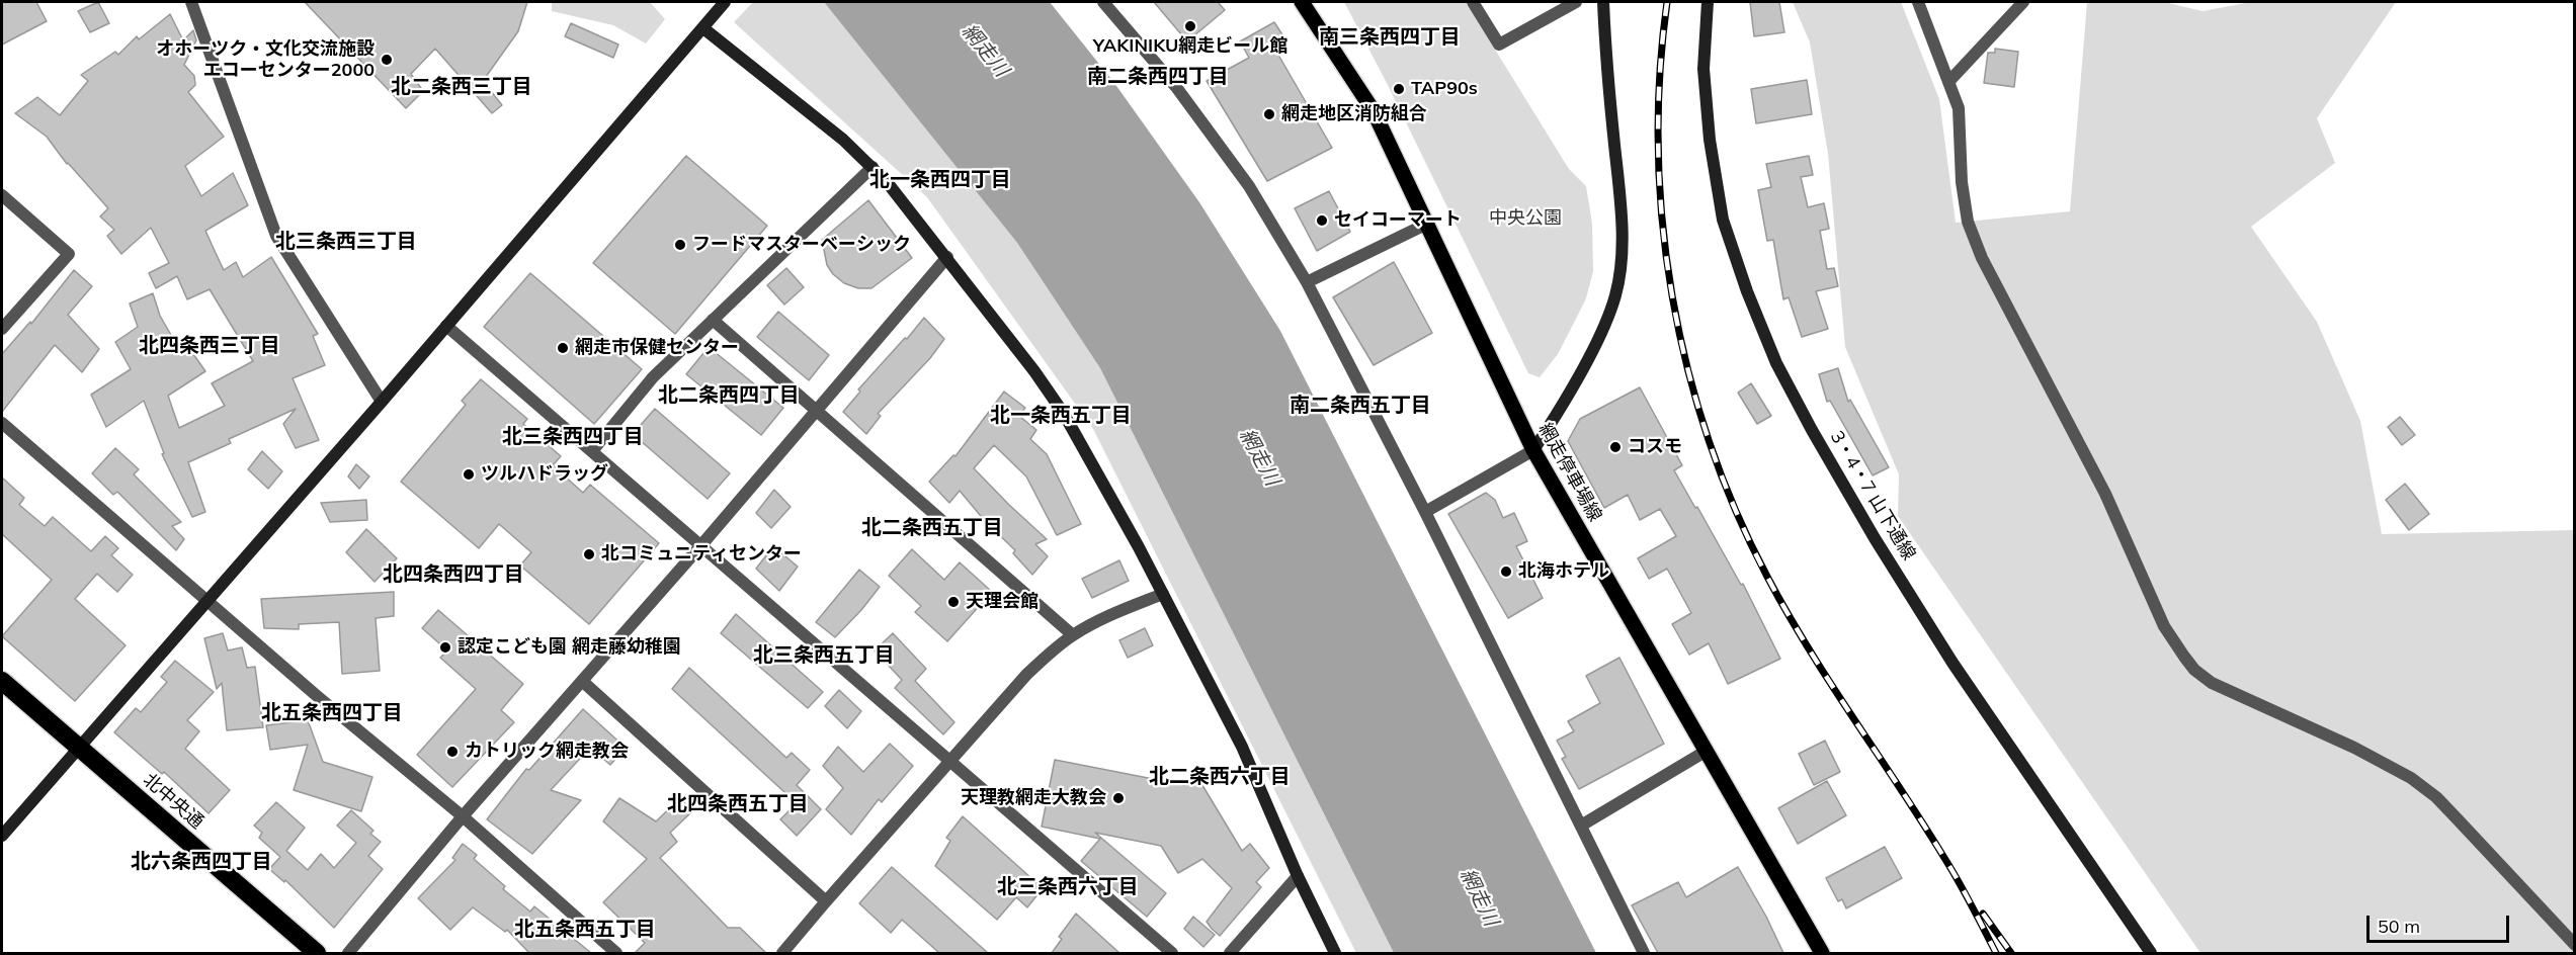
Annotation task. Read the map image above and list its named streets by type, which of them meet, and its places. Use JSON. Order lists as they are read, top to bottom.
{
  "streets": {
    "highway": ["北中央通"],
    "main road": ["網走停車場線"],
    "street": ["3・4・7 山下通線"]
  },
  "districts": [
    "南三条西四丁目",
    "南二条西四丁目",
    "北二条西三丁目",
    "北一条西四丁目",
    "北三条西三丁目",
    "北四条西三丁目",
    "北二条西四丁目",
    "南二条西五丁目",
    "北一条西五丁目",
    "北三条西四丁目",
    "北二条西五丁目",
    "北四条西四丁目",
    "北三条西五丁目",
    "北五条西四丁目",
    "北二条西六丁目",
    "北四条西五丁目",
    "北六条西四丁目",
    "北三条西六丁目",
    "北五条西五丁目"
  ],
  "water": ["網走川"],
  "parks": ["中央公園"],
  "places": [
    "YAKINIKU網走ビール館",
    "オホーツク・文化交流施設 エコーセンター2000",
    "TAP90s",
    "網走地区消防組合",
    "セイコーマート",
    "フードマスターベーシック",
    "網走市保健センター",
    "コスモ",
    "ツルハドラッグ",
    "北コミュニティセンター",
    "北海ホテル",
    "天理会館",
    "認定こども園 網走藤幼稚園",
    "カトリック網走教会",
    "天理教網走大教会"
  ],
  "scale_bar": "50 m"
}
